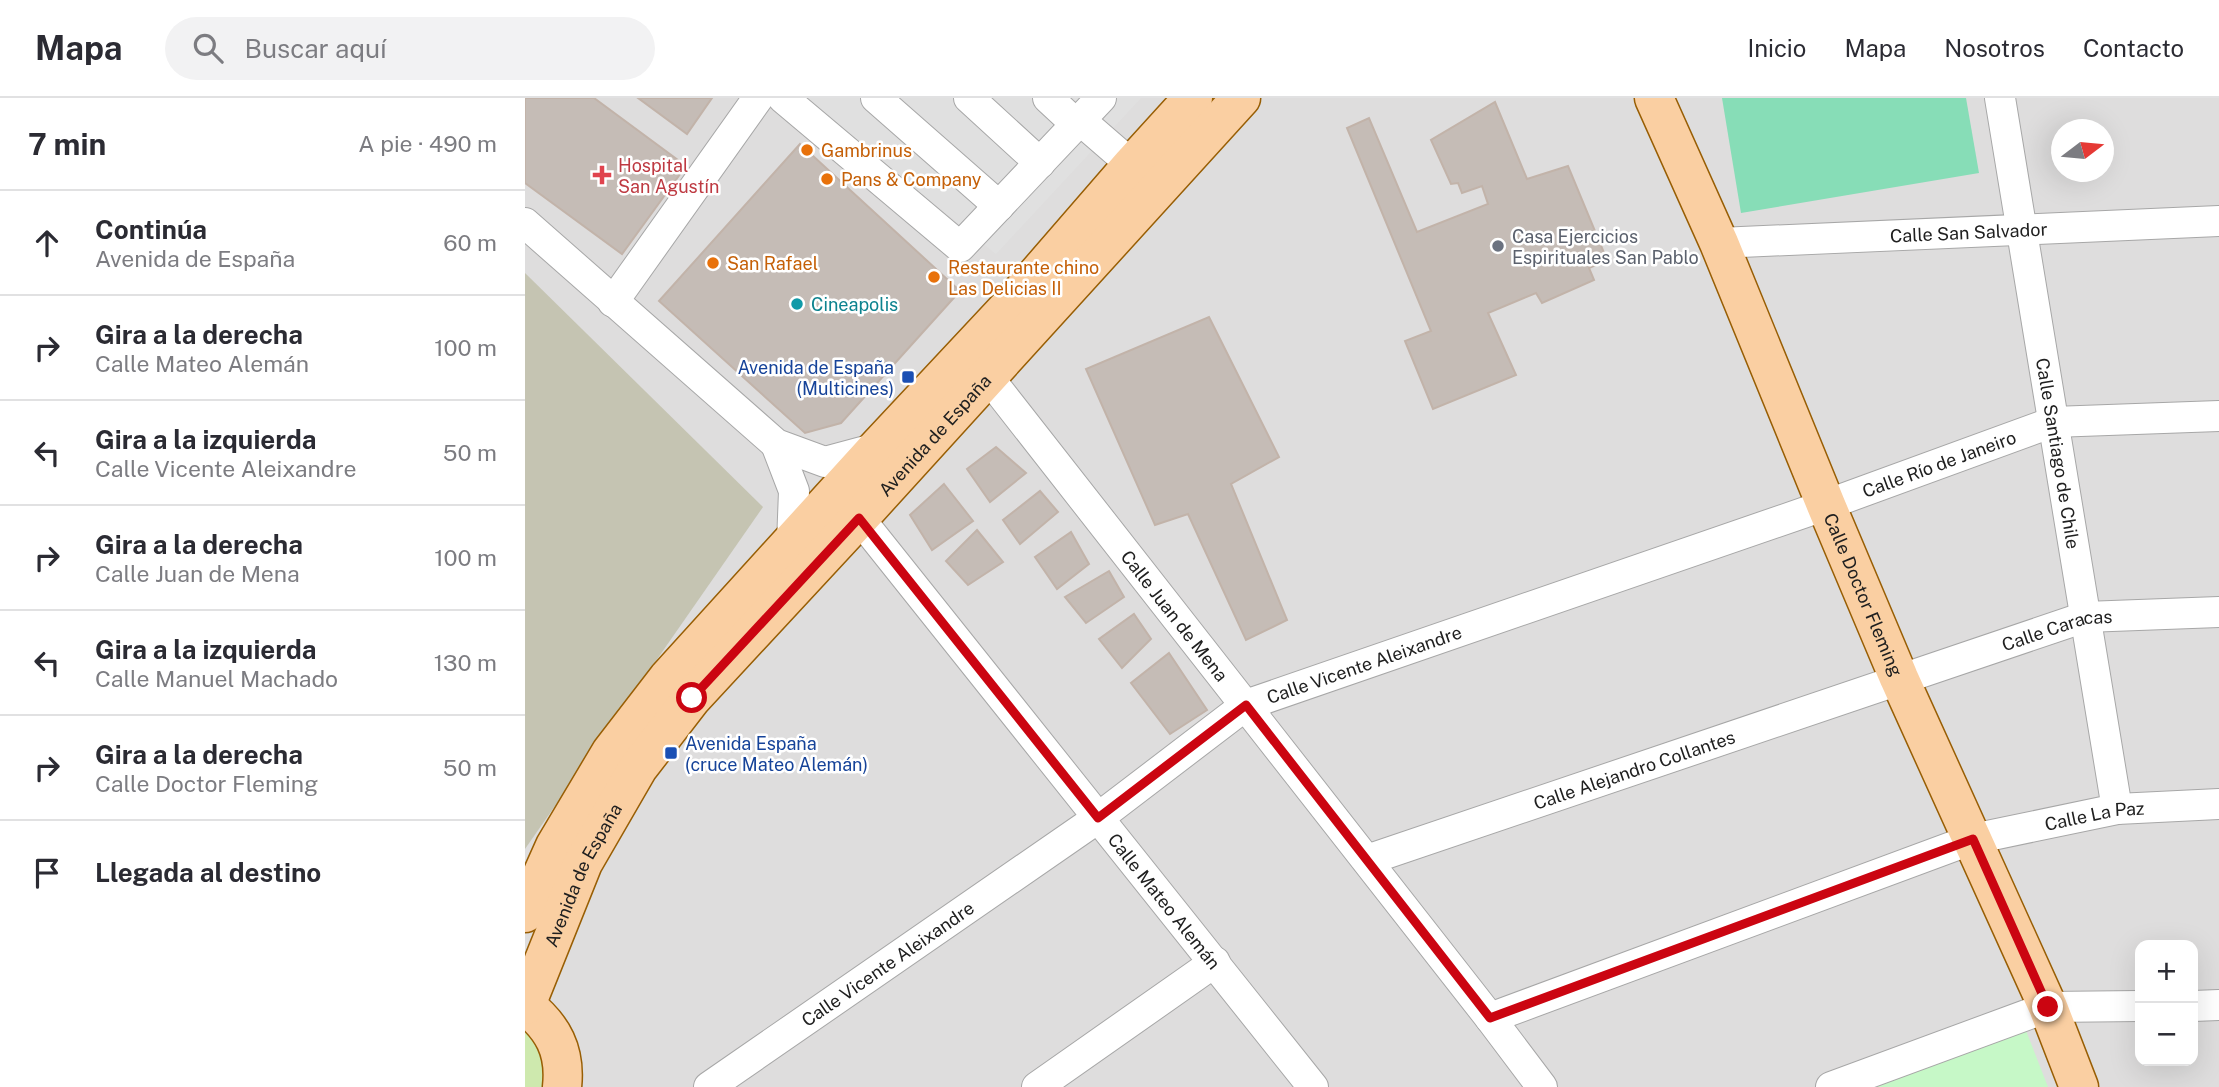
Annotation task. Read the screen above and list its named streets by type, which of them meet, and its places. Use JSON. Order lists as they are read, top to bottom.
{
  "streets": {
    "main road": ["Avenida de España", "Calle Doctor Fleming"],
    "street": [
      "Calle San Salvador",
      "Calle Santiago de Chile",
      "Calle Río de Janeiro",
      "Calle Juan de Mena",
      "Calle Caracas",
      "Calle Vicente Aleixandre",
      "Calle Alejandro Collantes",
      "Calle La Paz",
      "Calle Mateo Alemán"
    ]
  },
  "crossings": [
    ["Calle San Salvador", "Calle Santiago de Chile"],
    ["Calle San Salvador", "Calle Doctor Fleming"],
    ["Avenida de España", "Calle Juan de Mena"],
    ["Avenida de España", "Calle Mateo Alemán"],
    ["Calle Santiago de Chile", "Calle Río de Janeiro"],
    ["Calle Santiago de Chile", "Calle Caracas"],
    ["Calle Santiago de Chile", "Calle La Paz"],
    ["Calle Río de Janeiro", "Calle Doctor Fleming"],
    ["Calle Río de Janeiro", "Calle Vicente Aleixandre"],
    ["Calle Doctor Fleming", "Calle Caracas"],
    ["Calle Doctor Fleming", "Calle Vicente Aleixandre"],
    ["Calle Doctor Fleming", "Calle Alejandro Collantes"],
    ["Calle Doctor Fleming", "Calle La Paz"],
    ["Calle Juan de Mena", "Calle Vicente Aleixandre"],
    ["Calle Juan de Mena", "Calle Alejandro Collantes"],
    ["Calle Juan de Mena", "Calle La Paz"],
    ["Calle Caracas", "Calle Alejandro Collantes"],
    ["Calle Vicente Aleixandre", "Calle Mateo Alemán"]
  ],
  "places": {
    "other": [
      "Gambrinus",
      "Pans & Company",
      "Casa Ejercicios Espirituales San Pablo",
      "San Rafael",
      "Restaurante chino Las Delicias II",
      "Cineapolis"
    ],
    "health": ["Hospital San Agustín"],
    "transit": ["Avenida de España (Multicines)", "Avenida España (cruce Mateo Alemán)"]
  },
  "north": "right",
  "page": {
    "header": "Mapa",
    "search": "Buscar aquí",
    "nav": [
      "Inicio",
      "Mapa",
      "Nosotros",
      "Contacto"
    ],
    "heading": ["7 min", "A pie · 490 m"],
    "list": [
      ["Continúa", "Avenida de España", "60 m"],
      ["Gira a la derecha", "Calle Mateo Alemán", "100 m"],
      ["Gira a la izquierda", "Calle Vicente Aleixandre", "50 m"],
      ["Gira a la derecha", "Calle Juan de Mena", "100 m"],
      ["Gira a la izquierda", "Calle Manuel Machado", "130 m"],
      ["Gira a la derecha", "Calle Doctor Fleming", "50 m"],
      "Llegada al destino"
    ],
    "map_buttons": ["+", "−"]
  }
}
